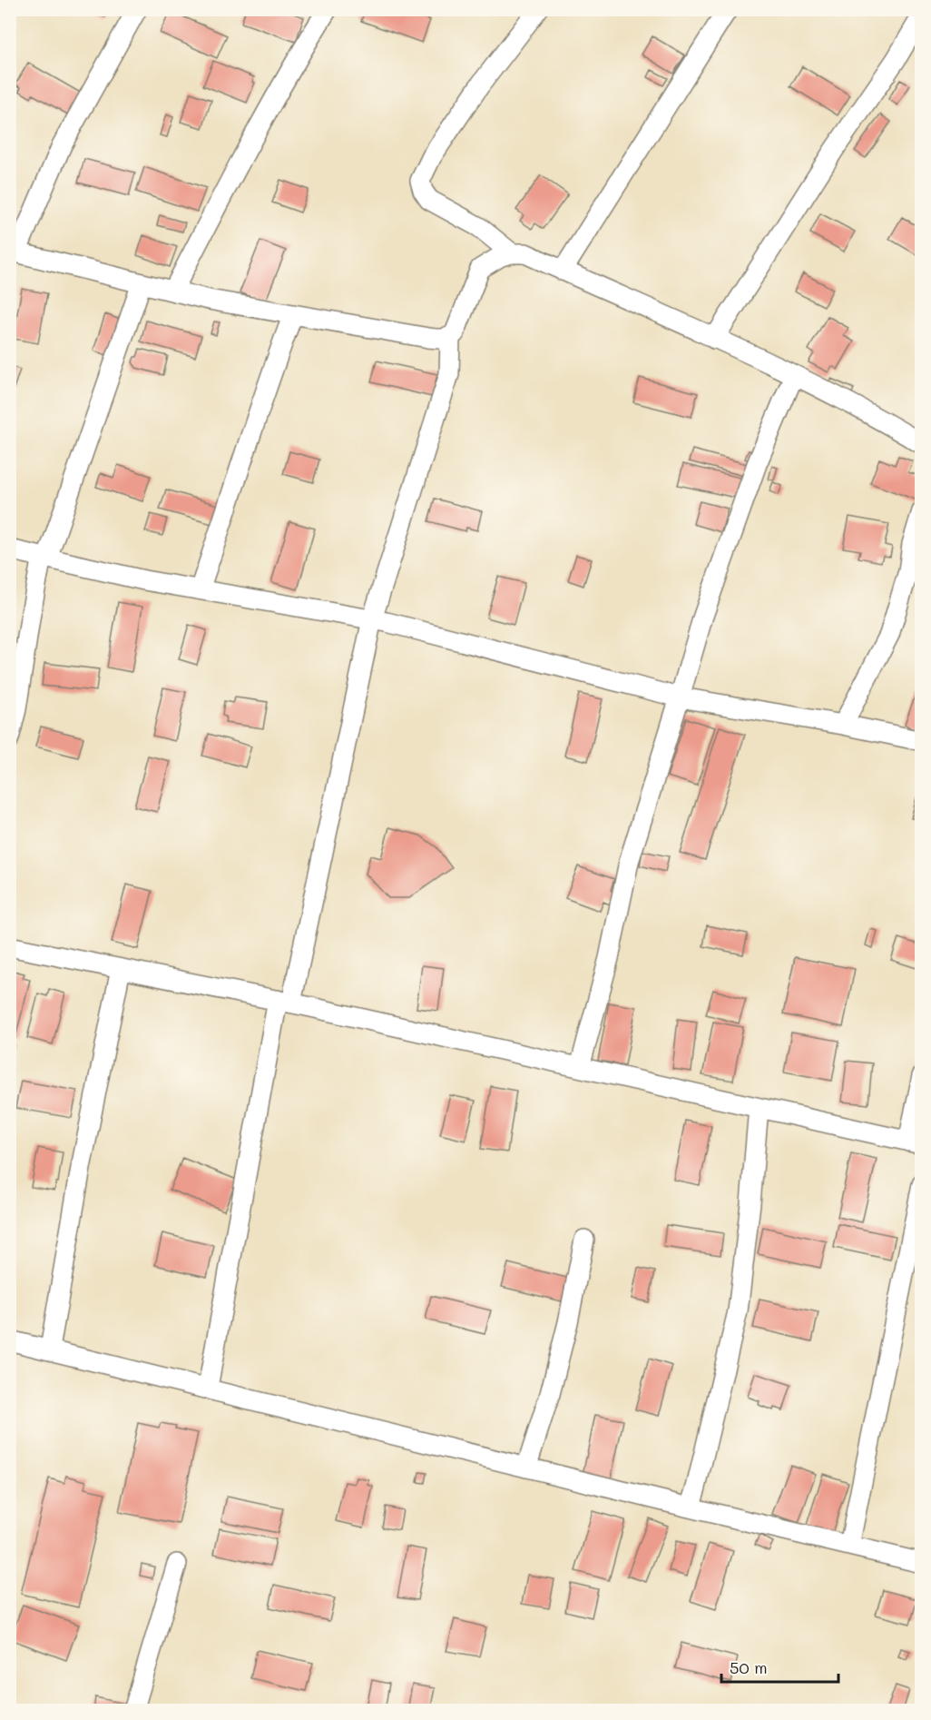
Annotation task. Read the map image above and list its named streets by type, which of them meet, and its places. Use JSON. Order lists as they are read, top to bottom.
{
  "scale_bar": "50 m"
}
